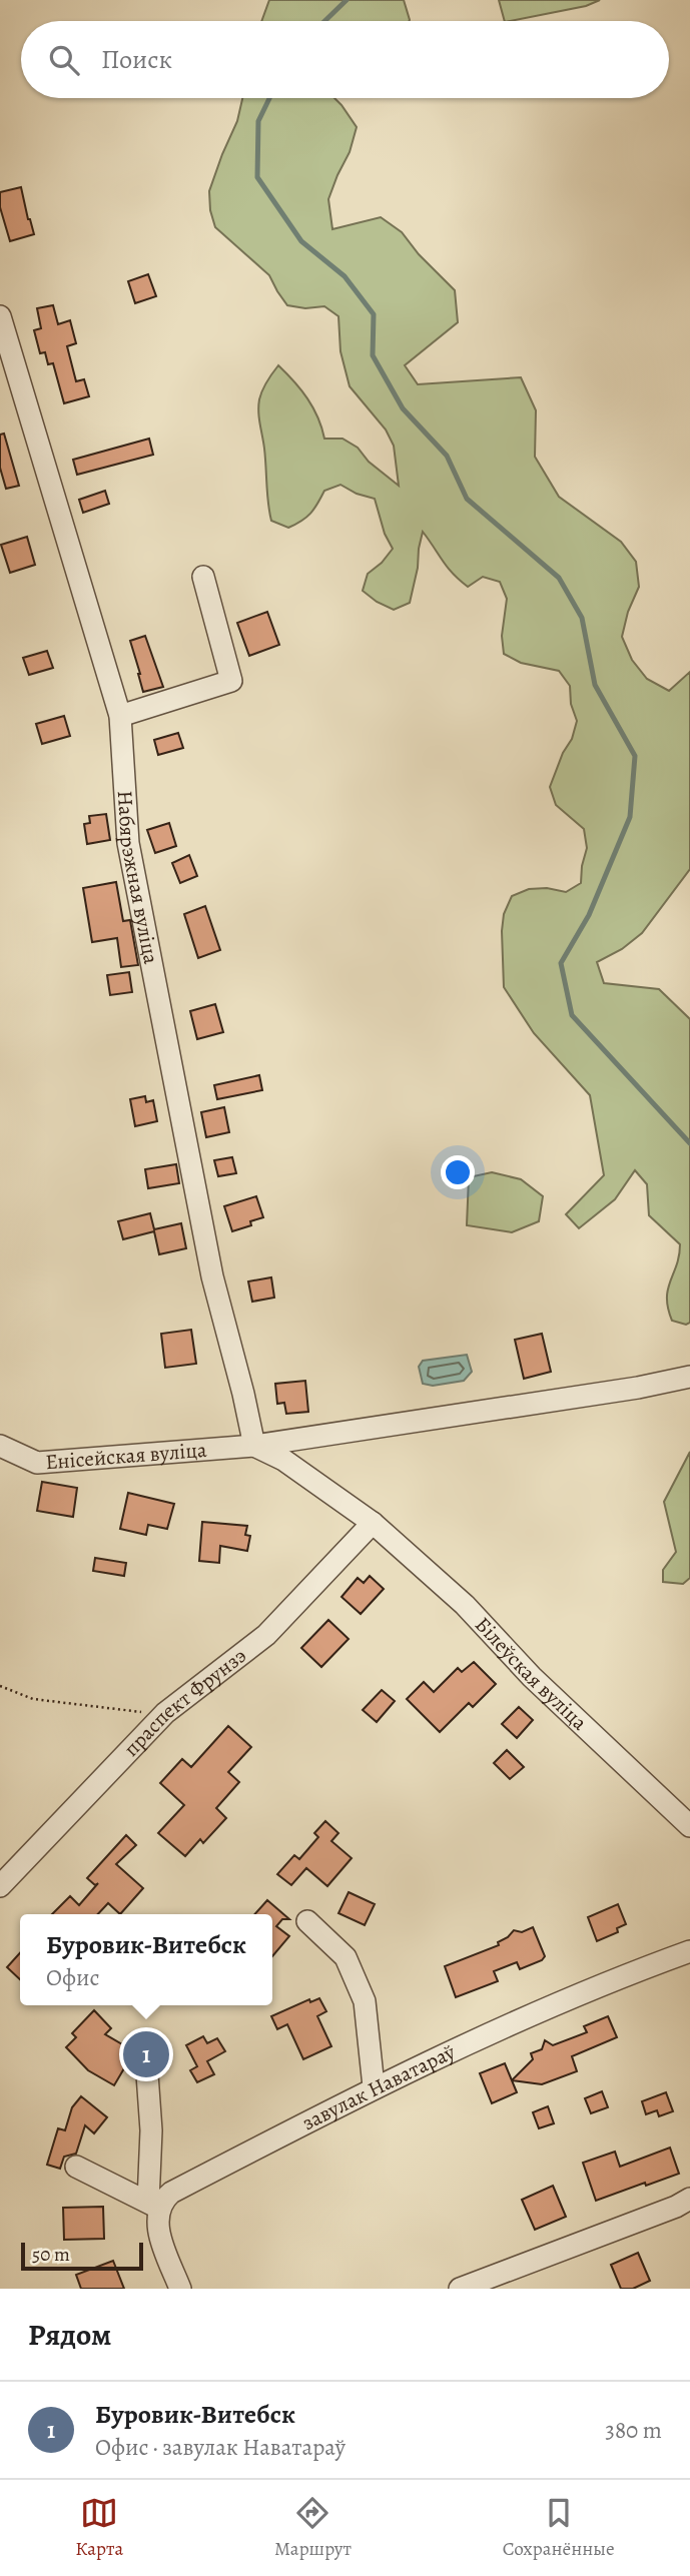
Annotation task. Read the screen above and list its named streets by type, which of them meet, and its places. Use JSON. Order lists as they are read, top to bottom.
{
  "streets": {
    "street": [
      "Набярэжная вуліца",
      "Енісейская вуліца",
      "Білеўская вуліца",
      "праспект Фрунзэ",
      "завулак Наватараў"
    ]
  },
  "crossings": [
    ["Набярэжная вуліца", "Енісейская вуліца"],
    ["Набярэжная вуліца", "Білеўская вуліца"],
    ["Енісейская вуліца", "Білеўская вуліца"],
    ["Білеўская вуліца", "праспект Фрунзэ"]
  ],
  "scale_bar": "50 m",
  "page": {
    "search": "Поиск",
    "popup": ["Буровик-Витебск", "Офис"],
    "pins": "1",
    "scale": "50 m",
    "heading": "Рядом",
    "list": [
      {
        "mark": "1",
        "name": "Буровик-Витебск",
        "note": "Офис · завулак Наватараў",
        "value": "380 m"
      }
    ],
    "nav": ["Карта", "Маршрут", "Сохранённые"]
  }
}
